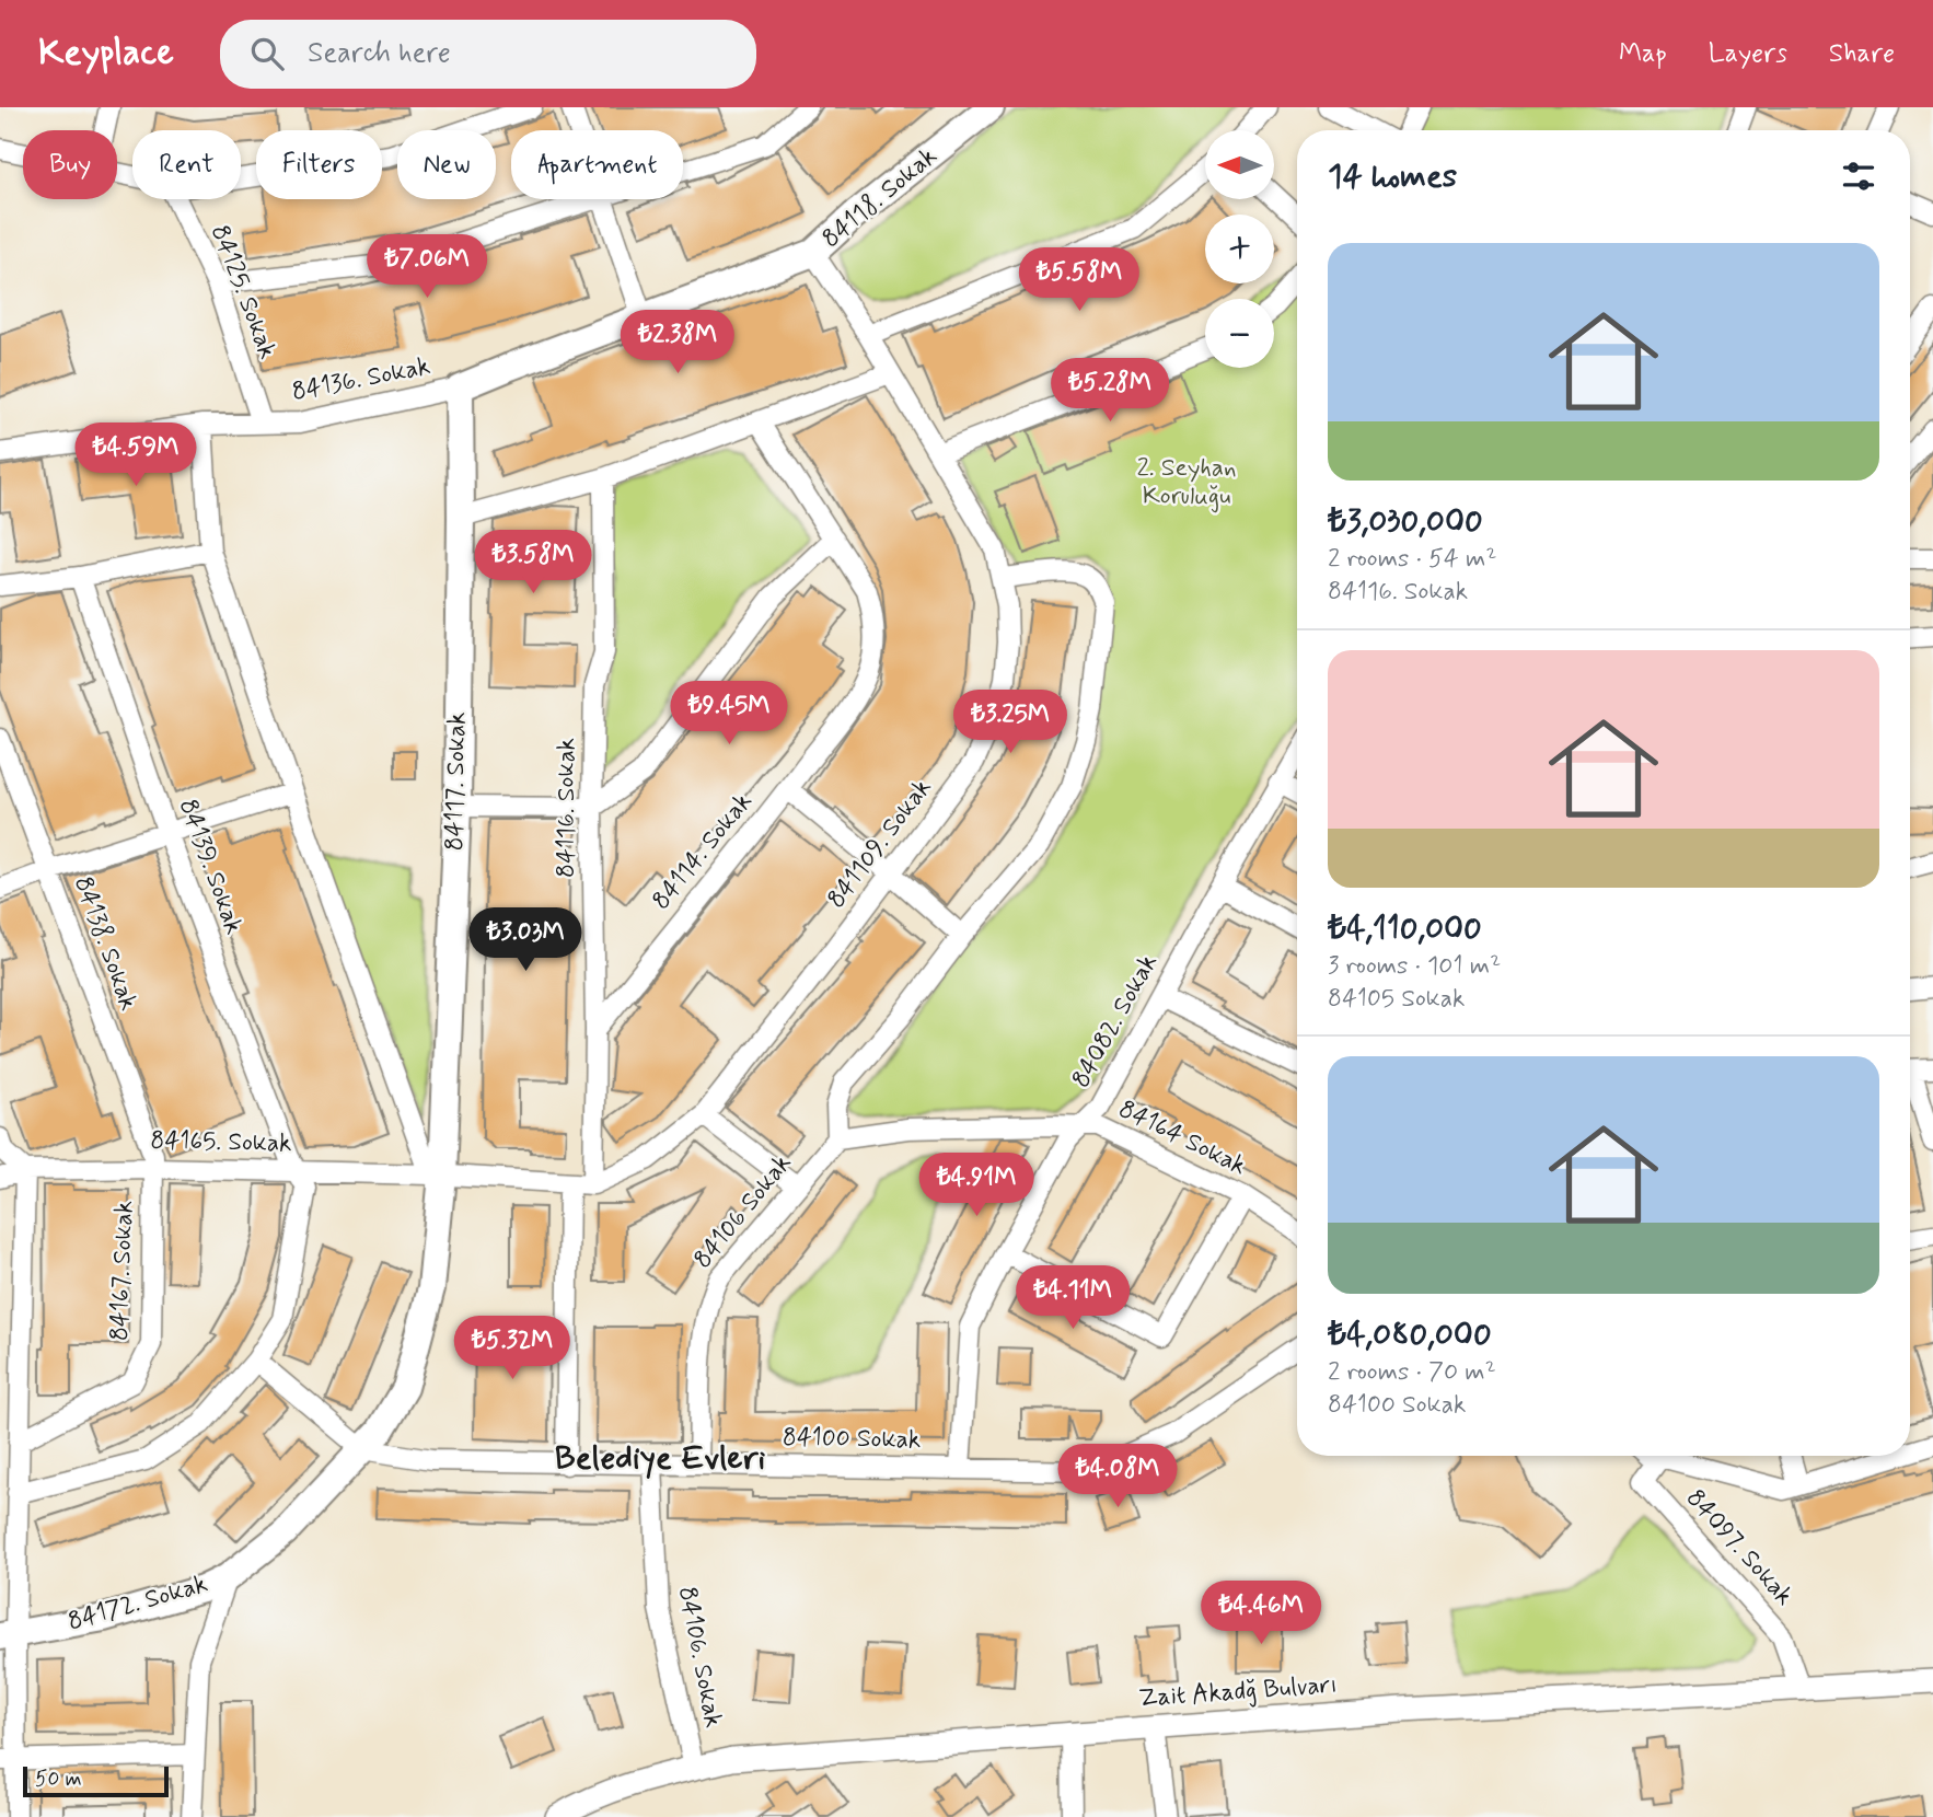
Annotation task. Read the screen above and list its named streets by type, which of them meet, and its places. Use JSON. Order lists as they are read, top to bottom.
{
  "streets": {
    "main road": ["84118. Sokak", "84117. Sokak", "84172. Sokak"],
    "street": [
      "84125. Sokak",
      "84136. Sokak",
      "84116. Sokak",
      "841109. Sokak",
      "84114. Sokak",
      "84139. Sokak",
      "84138. Sokak",
      "84082. Sokak",
      "84164 Sokak",
      "84165. Sokak",
      "84106 Sokak",
      "84167. Sokak",
      "84100 Sokak",
      "84097. Sokak",
      "84106. Sokak",
      "Zait Akadğ Bulvarı"
    ]
  },
  "crossings": [
    ["84118. Sokak", "84136. Sokak"],
    ["84118. Sokak", "84117. Sokak"],
    ["84118. Sokak", "841109. Sokak"],
    ["84125. Sokak", "84136. Sokak"],
    ["84136. Sokak", "84117. Sokak"],
    ["84117. Sokak", "84165. Sokak"],
    ["84117. Sokak", "84100 Sokak"],
    ["84117. Sokak", "84172. Sokak"],
    ["84116. Sokak", "84114. Sokak"],
    ["84139. Sokak", "84165. Sokak"],
    ["84138. Sokak", "84165. Sokak"],
    ["84138. Sokak", "84167. Sokak"],
    ["84082. Sokak", "84164 Sokak"],
    ["84082. Sokak", "84100 Sokak"],
    ["84164 Sokak", "84106 Sokak"],
    ["84165. Sokak", "84167. Sokak"],
    ["84106 Sokak", "84100 Sokak"],
    ["84100 Sokak", "84172. Sokak"],
    ["84100 Sokak", "84106. Sokak"],
    ["84097. Sokak", "Zait Akadğ Bulvarı"],
    ["84106. Sokak", "Zait Akadğ Bulvarı"]
  ],
  "districts": ["Belediye Evleri"],
  "parks": ["2. Seyhan Koruluğu"],
  "scale_bar": "50 m",
  "north": "left",
  "page": {
    "header": "Keyplace",
    "search": "Search here",
    "nav": ["Map", "Layers", "Share"],
    "map_buttons": ["+", "−"],
    "chip": [
      "Buy",
      "Rent",
      "Filters",
      "New",
      "Apartment"
    ],
    "heading": "14 homes",
    "list": [
      {
        "name": "₺3,030,000",
        "note": "2 rooms · 54 m² · 84116. Sokak"
      },
      {
        "name": "₺4,110,000",
        "note": "3 rooms · 101 m² · 84105 Sokak"
      },
      {
        "name": "₺4,080,000",
        "note": "2 rooms · 70 m² · 84100 Sokak"
      }
    ],
    "price": [
      "₺7.06M",
      "₺5.58M",
      "₺2.38M",
      "₺5.28M",
      "₺4.59M",
      "₺3.58M",
      "₺9.45M",
      "₺3.25M",
      "₺3.03M",
      "₺4.91M",
      "₺4.11M",
      "₺5.32M",
      "₺4.08M",
      "₺4.46M"
    ],
    "scale": "50 m"
  }
}
